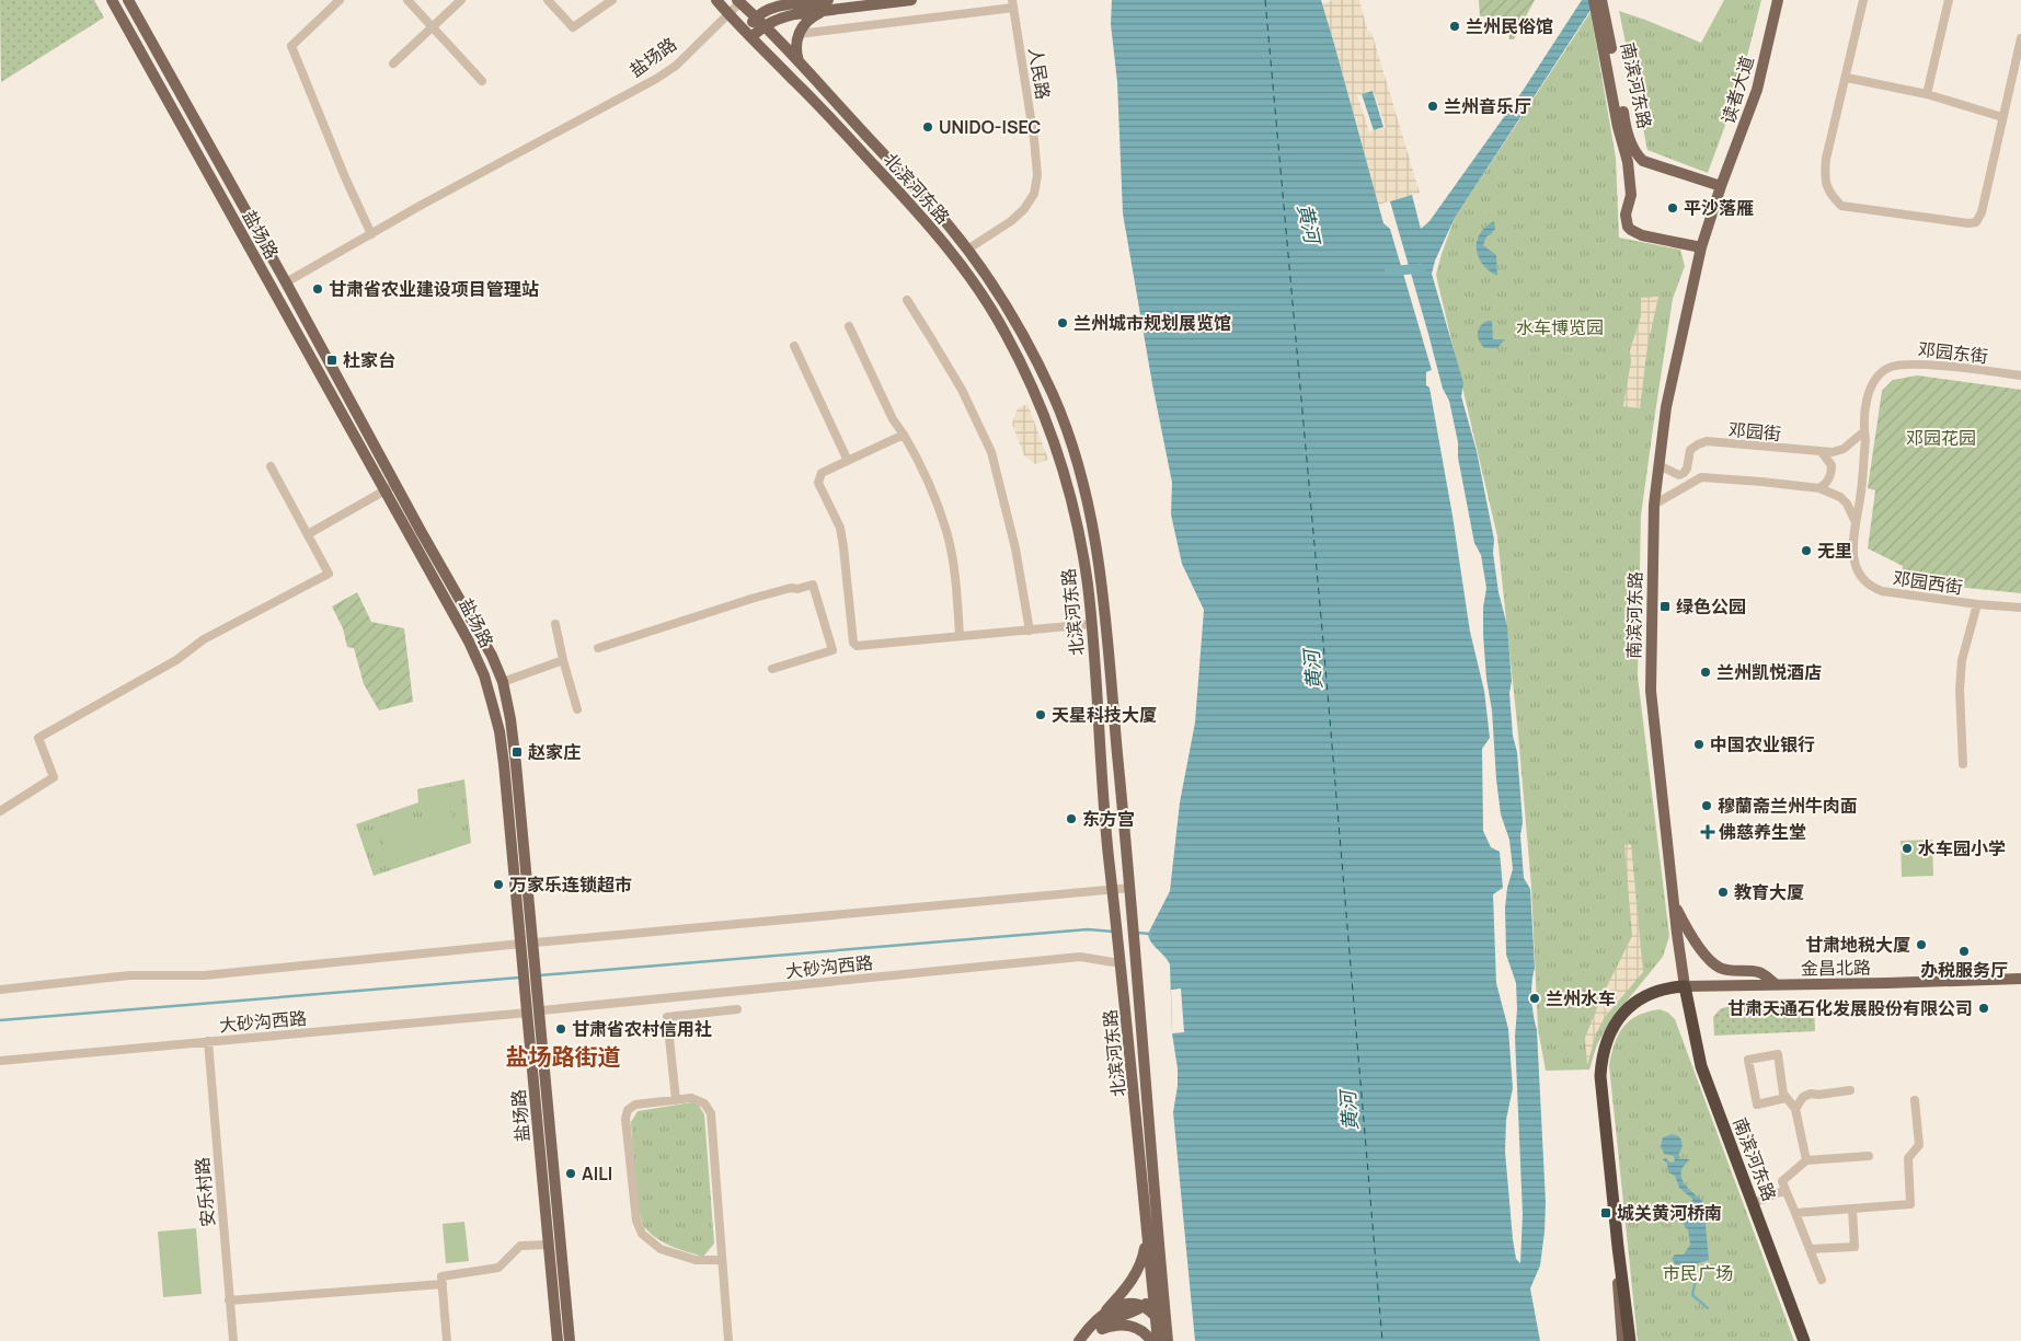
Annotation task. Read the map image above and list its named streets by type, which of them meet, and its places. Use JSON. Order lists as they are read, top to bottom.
{
  "streets": {
    "highway": ["南滨河东路"],
    "main road": [
      "盐场路",
      "读者大道",
      "北滨河东路",
      "金昌北路"
    ],
    "street": [
      "人民路",
      "邓园东街",
      "邓园街",
      "邓园西街",
      "大砂沟西路",
      "安乐村路"
    ]
  },
  "crossings": [
    ["盐场路", "北滨河东路"],
    ["盐场路", "大砂沟西路"],
    ["人民路", "北滨河东路"],
    ["南滨河东路", "读者大道"],
    ["南滨河东路", "邓园街"],
    ["南滨河东路", "金昌北路"],
    ["北滨河东路", "大砂沟西路"],
    ["邓园东街", "邓园街"],
    ["邓园东街", "邓园西街"],
    ["大砂沟西路", "安乐村路"]
  ],
  "districts": ["盐场路街道"],
  "water": ["黄河"],
  "parks": ["水车博览园", "邓园花园", "市民广场"],
  "places": {
    "other": [
      "兰州民俗馆",
      "兰州音乐厅",
      "UNIDO-ISEC",
      "平沙落雁",
      "甘肃省农业建设项目管理站",
      "兰州城市规划展览馆",
      "无里",
      "兰州凯悦酒店",
      "天星科技大厦",
      "中国农业银行",
      "穆蘭斋兰州牛肉面",
      "东方宫",
      "水车园小学",
      "万家乐连锁超市",
      "教育大厦",
      "甘肃地税大厦",
      "办税服务厅",
      "兰州水车",
      "甘肃天通石化发展股份有限公司",
      "甘肃省农村信用社",
      "AILI"
    ],
    "transit": [
      "杜家台",
      "绿色公园",
      "赵家庄",
      "城关黄河桥南"
    ],
    "health": ["佛慈养生堂"]
  }
}
